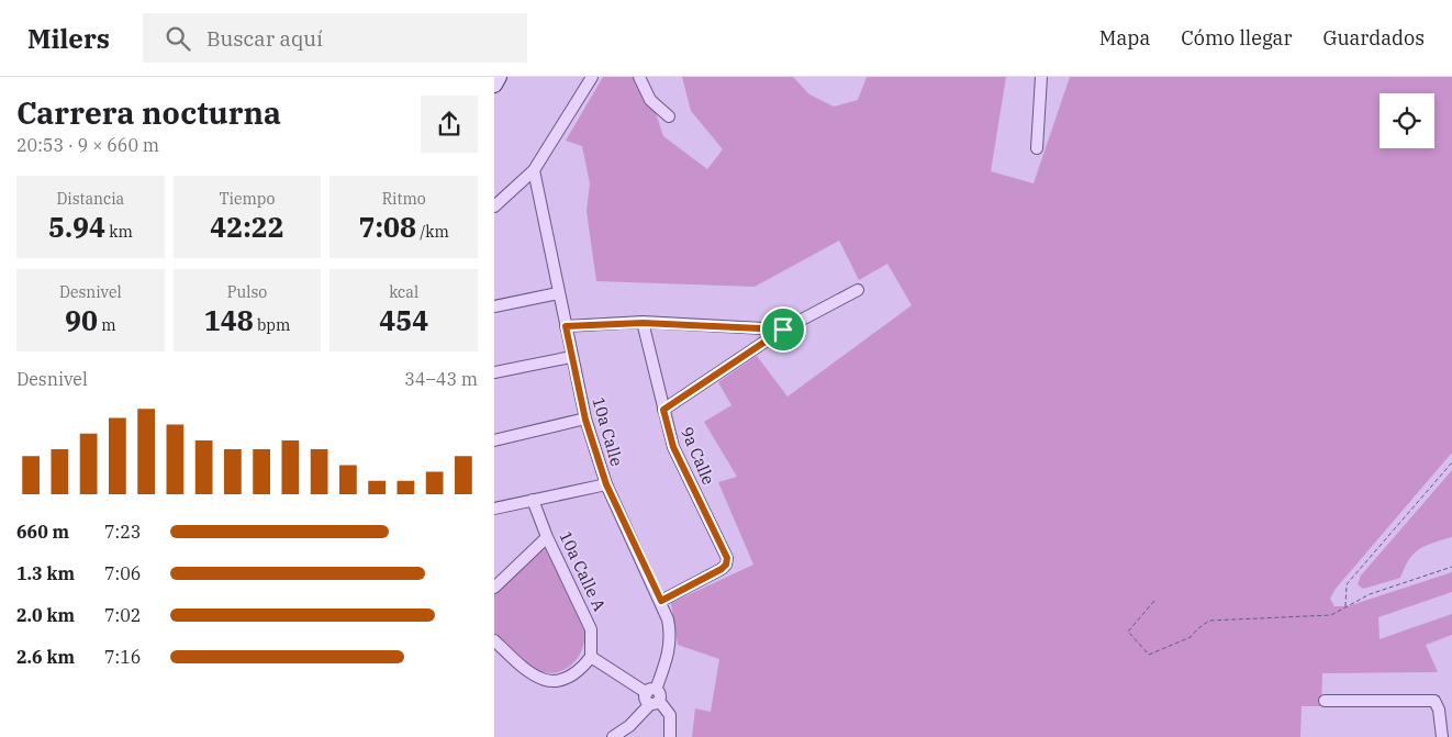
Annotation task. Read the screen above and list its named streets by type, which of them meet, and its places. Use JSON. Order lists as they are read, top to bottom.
{
  "streets": {
    "street": ["10a Calle", "9a Calle", "10a Calle A"]
  },
  "crossings": [
    ["10a Calle", "9a Calle"]
  ],
  "page": {
    "header": "Milers",
    "search": "Buscar aquí",
    "nav": ["Mapa", "Cómo llegar", "Guardados"],
    "heading": ["Carrera nocturna", "20:53 · 9 × 660 m"],
    "stats": [
      ["Distancia", "5.94 km"],
      ["Tiempo", "42:22"],
      ["Ritmo", "7:08 /km"],
      ["Desnivel", "90 m"],
      ["Pulso", "148 bpm"],
      ["kcal", "454"]
    ],
    "chart": ["Desnivel", "34–43 m"],
    "list": [
      {
        "name": "660 m",
        "note": "7:23"
      },
      {
        "name": "1.3 km",
        "note": "7:06"
      },
      {
        "name": "2.0 km",
        "note": "7:02"
      },
      {
        "name": "2.6 km",
        "note": "7:16"
      }
    ]
  }
}
